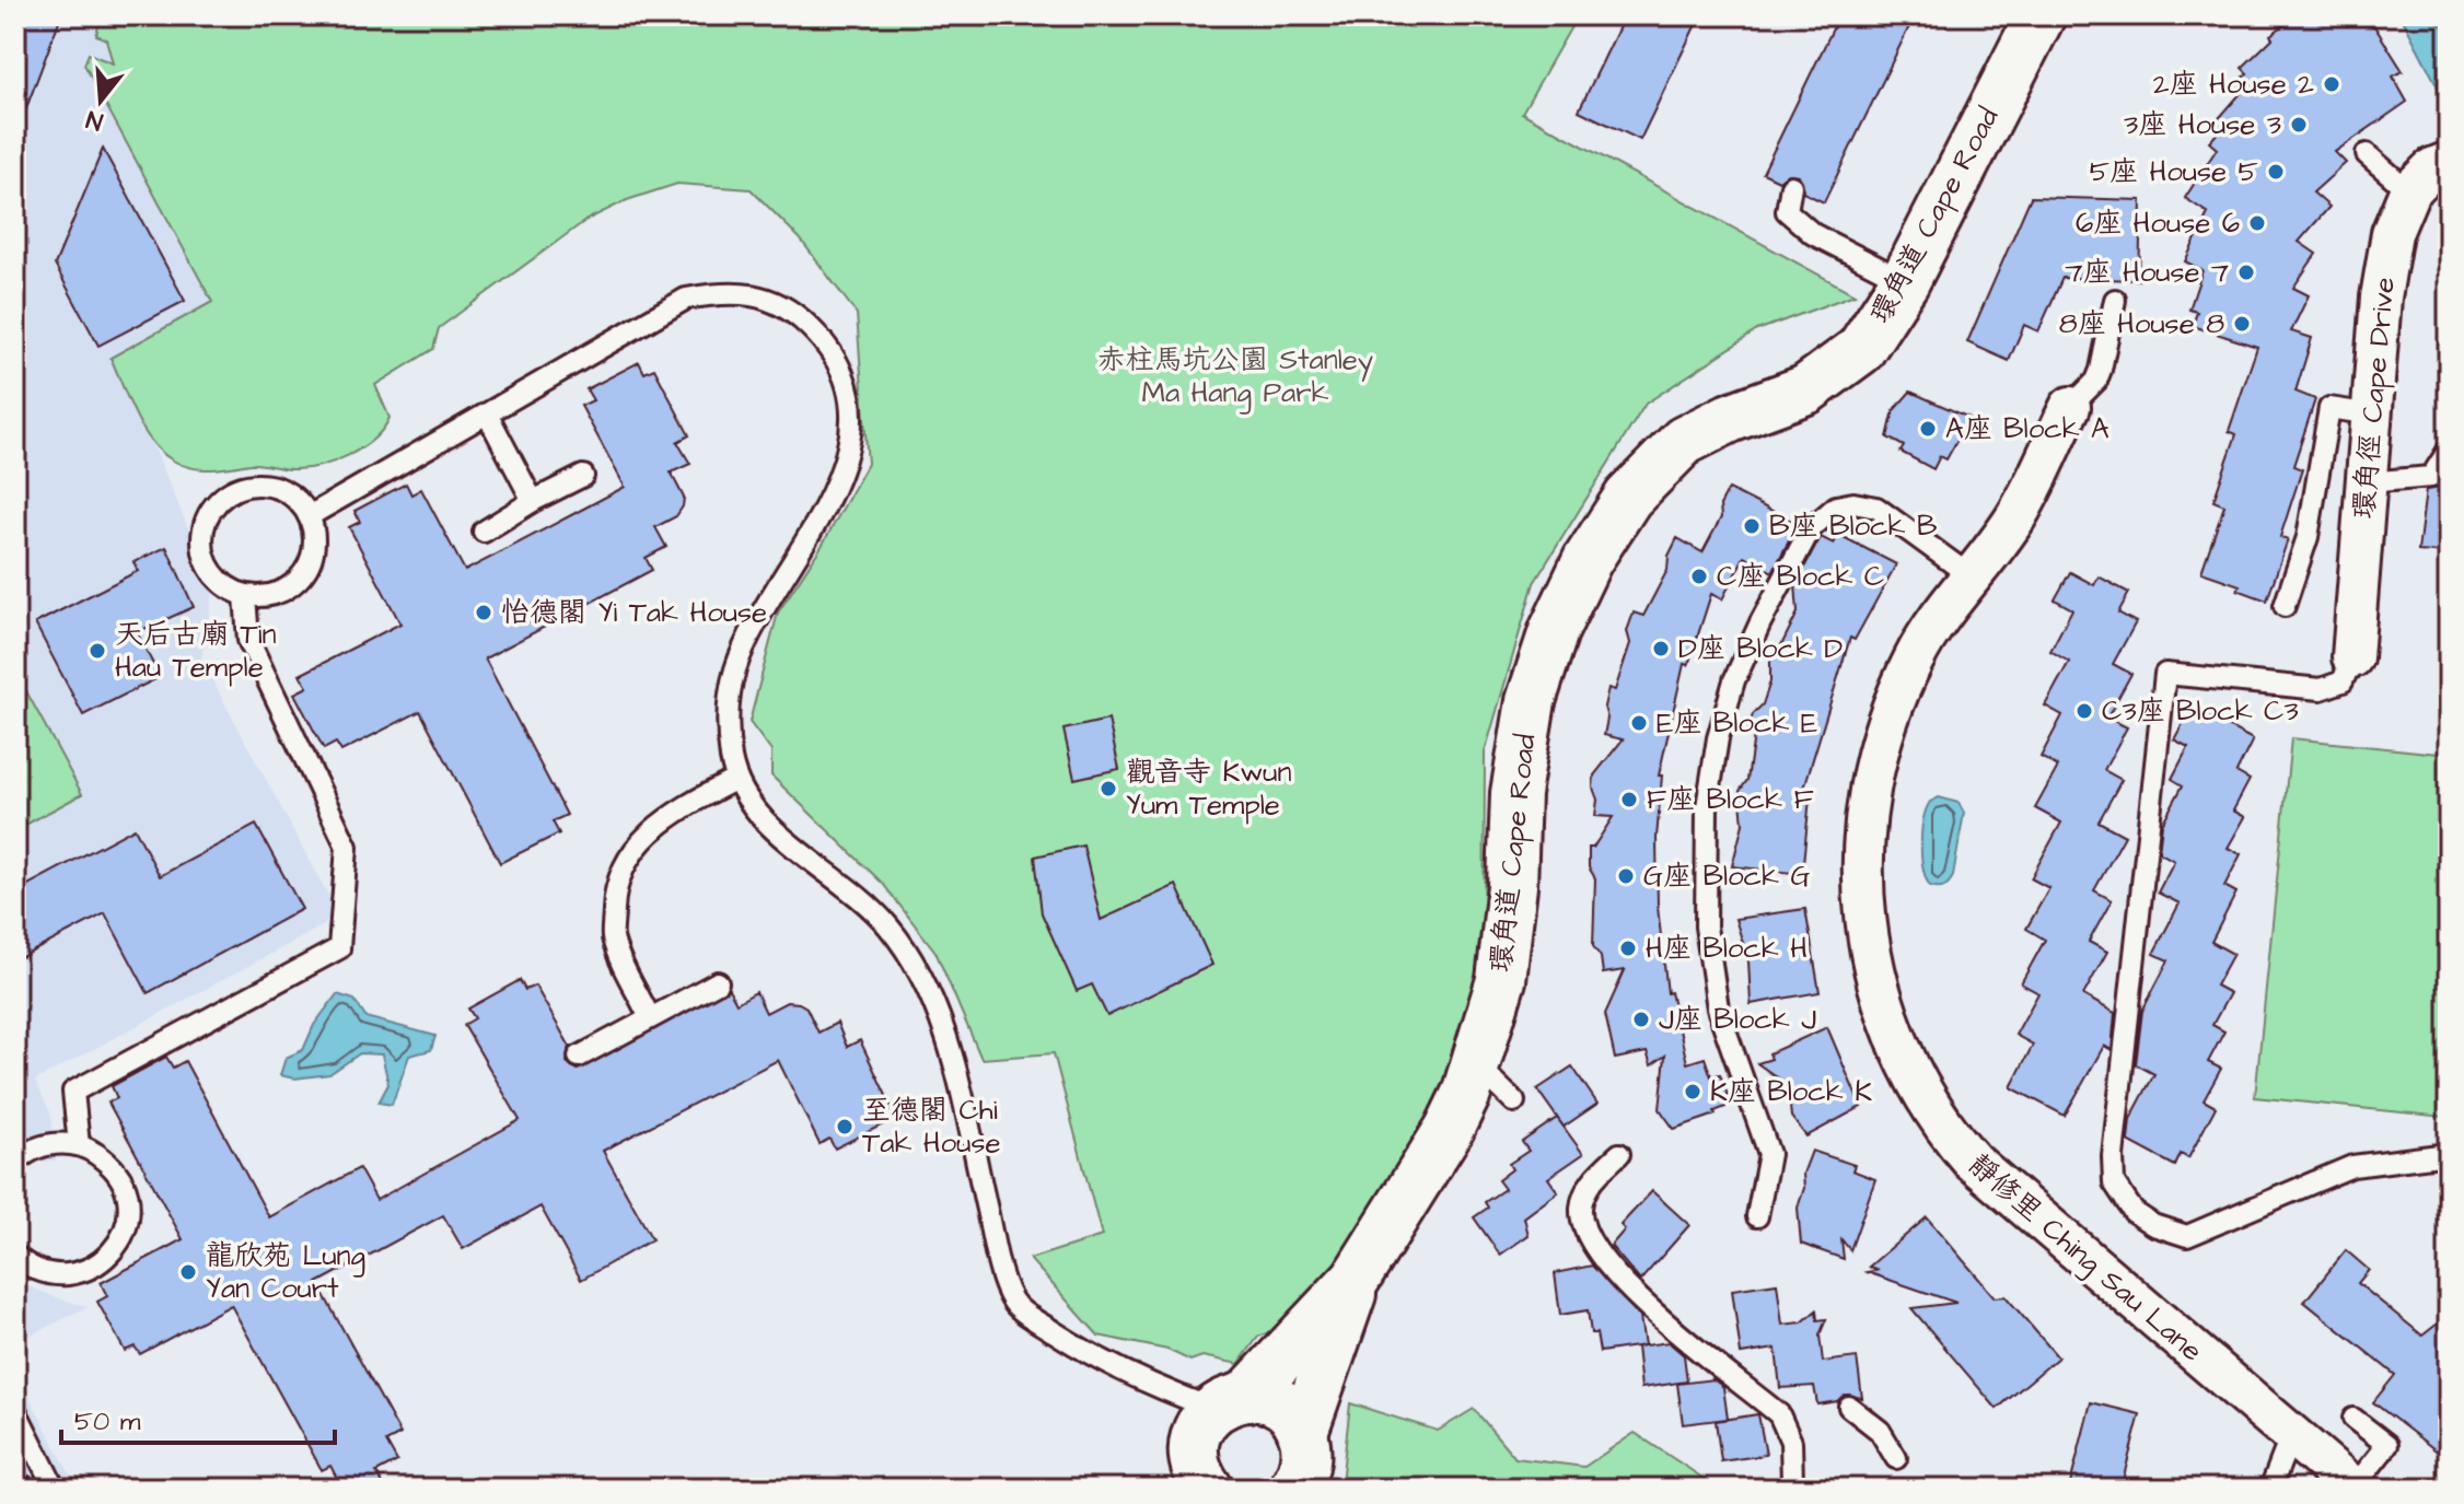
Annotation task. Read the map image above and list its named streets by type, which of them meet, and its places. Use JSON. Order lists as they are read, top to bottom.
{
  "streets": {
    "street": ["環角道 Cape Road", "環角徑 Cape Drive", "靜修里 Ching Sau Lane"]
  },
  "parks": ["赤柱馬坑公園 Stanley Ma Hang Park"],
  "places": [
    "2座 House 2",
    "3座 House 3",
    "5座 House 5",
    "6座 House 6",
    "7座 House 7",
    "8座 House 8",
    "A座 Block A",
    "B座 Block B",
    "C座 Block C",
    "怡德閣 Yi Tak House",
    "D座 Block D",
    "天后古廟 Tin Hau Temple",
    "C3座 Block C3",
    "E座 Block E",
    "觀音寺 Kwun Yum Temple",
    "F座 Block F",
    "G座 Block G",
    "H座 Block H",
    "J座 Block J",
    "K座 Block K",
    "至德閣 Chi Tak House",
    "龍欣苑 Lung Yan Court"
  ],
  "scale_bar": "50 m",
  "north": "bottom"
}
